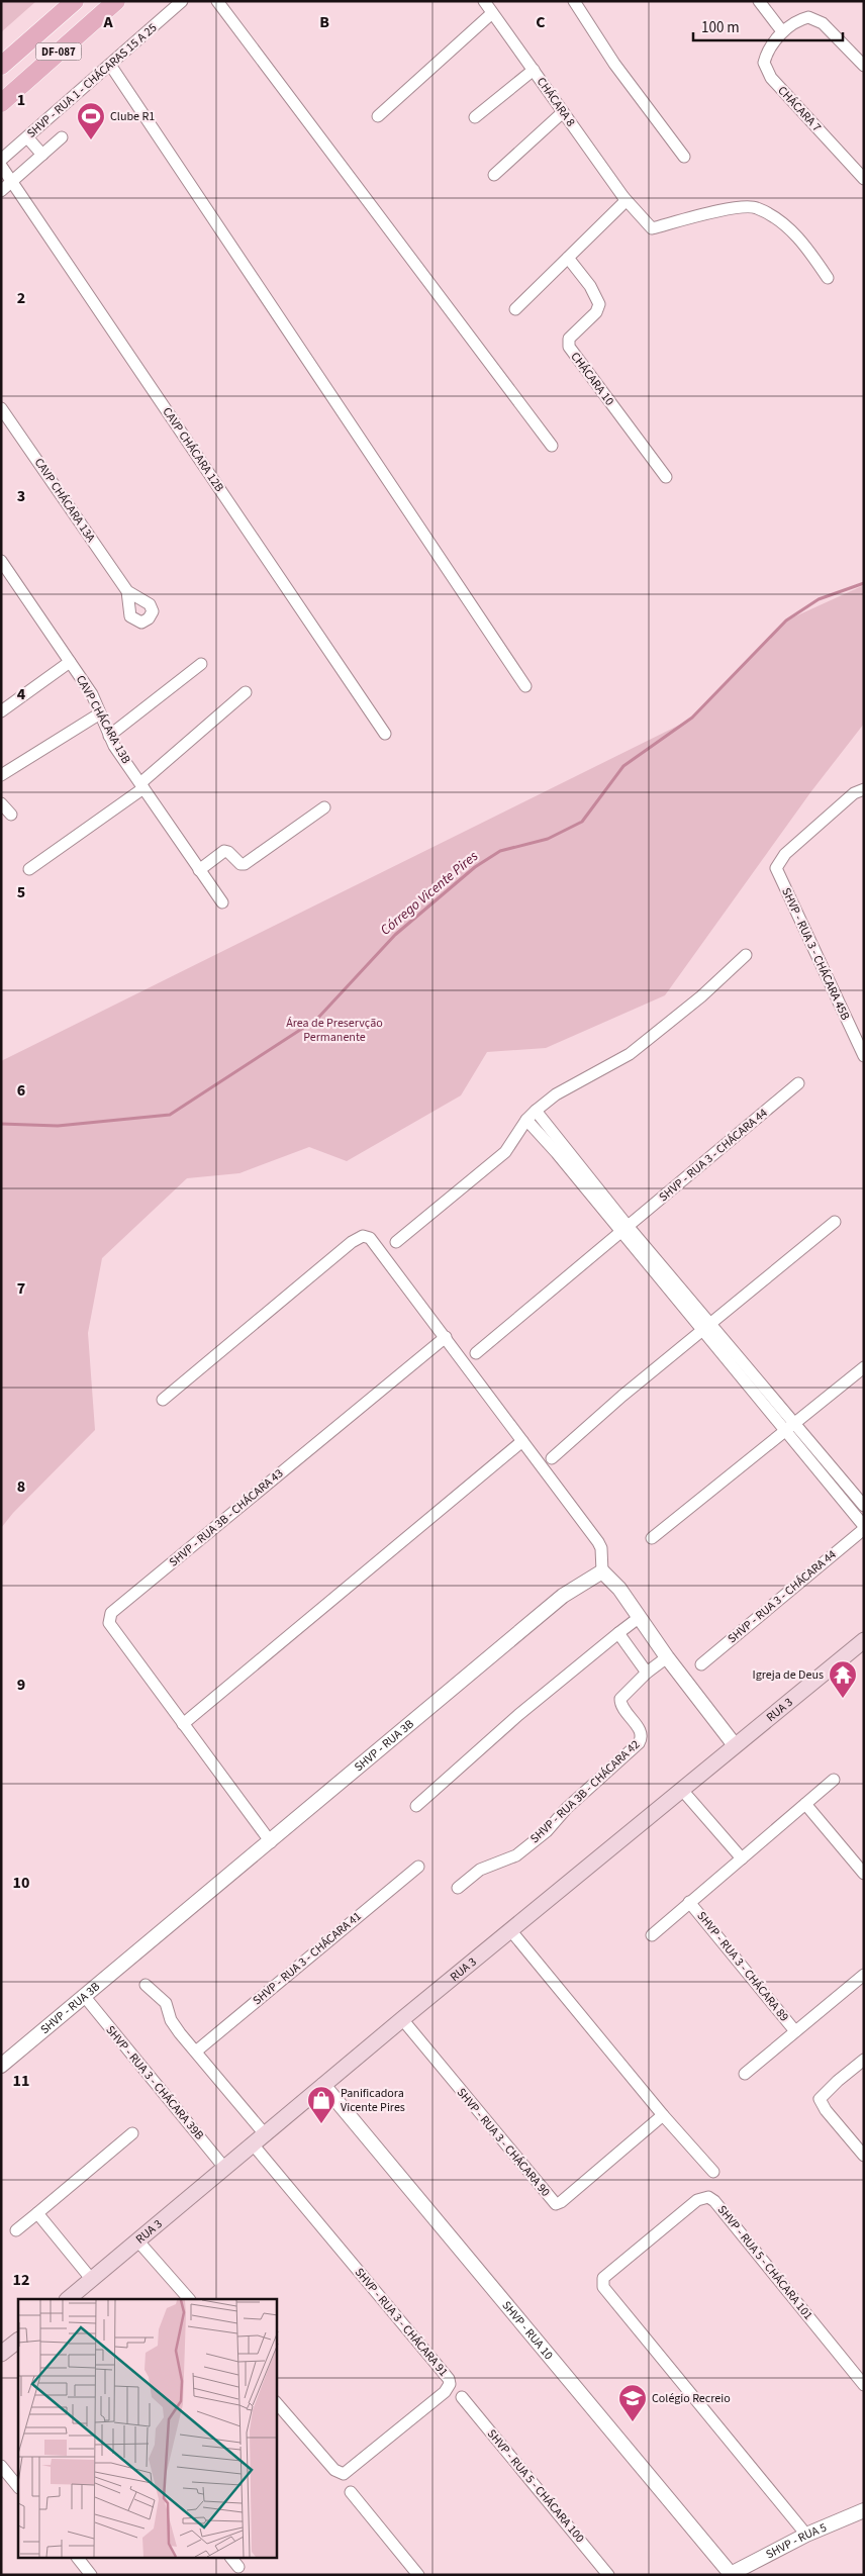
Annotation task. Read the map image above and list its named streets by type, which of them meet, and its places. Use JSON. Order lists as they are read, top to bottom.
{
  "streets": {
    "main road": ["DF-087", "RUA 3"],
    "street": [
      "SHVP - RUA 1 - CHÁCARAS 15 A 25",
      "CHÁCARA 8",
      "CHÁCARA 7",
      "CHÁCARA 10",
      "CAVP CHÁCARA 12B",
      "CAVP CHÁCARA 13A",
      "CAVP CHÁCARA 13B",
      "SHVP - RUA 3 - CHÁCARA 45B",
      "SHVP - RUA 3 - CHÁCARA 44",
      "SHVP - RUA 3B - CHÁCARA 43",
      "SHVP - RUA 3B",
      "SHVP - RUA 3B - CHÁCARA 42",
      "SHVP - RUA 3 - CHÁCARA 41",
      "SHVP - RUA 3 - CHÁCARA 89",
      "SHVP - RUA 3 - CHÁCARA 39B",
      "SHVP - RUA 3 - CHÁCARA 90",
      "SHVP - RUA 5 - CHÁCARA 101",
      "SHVP - RUA 3 - CHÁCARA 91",
      "SHVP - RUA 10",
      "SHVP - RUA 5 - CHÁCARA 100",
      "SHVP - RUA 5"
    ]
  },
  "crossings": [
    ["SHVP - RUA 3B - CHÁCARA 43", "SHVP - RUA 3B"],
    ["RUA 3", "SHVP - RUA 3 - CHÁCARA 39B"],
    ["RUA 3", "SHVP - RUA 3 - CHÁCARA 90"],
    ["RUA 3", "SHVP - RUA 3 - CHÁCARA 91"],
    ["RUA 3", "SHVP - RUA 10"],
    ["SHVP - RUA 3B", "SHVP - RUA 3 - CHÁCARA 39B"],
    ["SHVP - RUA 5 - CHÁCARA 101", "SHVP - RUA 5"],
    ["SHVP - RUA 10", "SHVP - RUA 5"]
  ],
  "water": ["Córrego Vicente Pires"],
  "parks": ["Área de Preservção Permanente"],
  "places": {
    "sports": ["Clube R1"],
    "temple": ["Igreja de Deus"],
    "shop": ["Panificadora Vicente Pires"],
    "school or university": ["Colégio Recreio"]
  },
  "scale_bar": "100 m",
  "grid": {
    "columns": ["A", "B", "C"],
    "rows": [
      "1",
      "2",
      "3",
      "4",
      "5",
      "6",
      "7",
      "8",
      "9",
      "10",
      "11",
      "12"
    ]
  }
}
